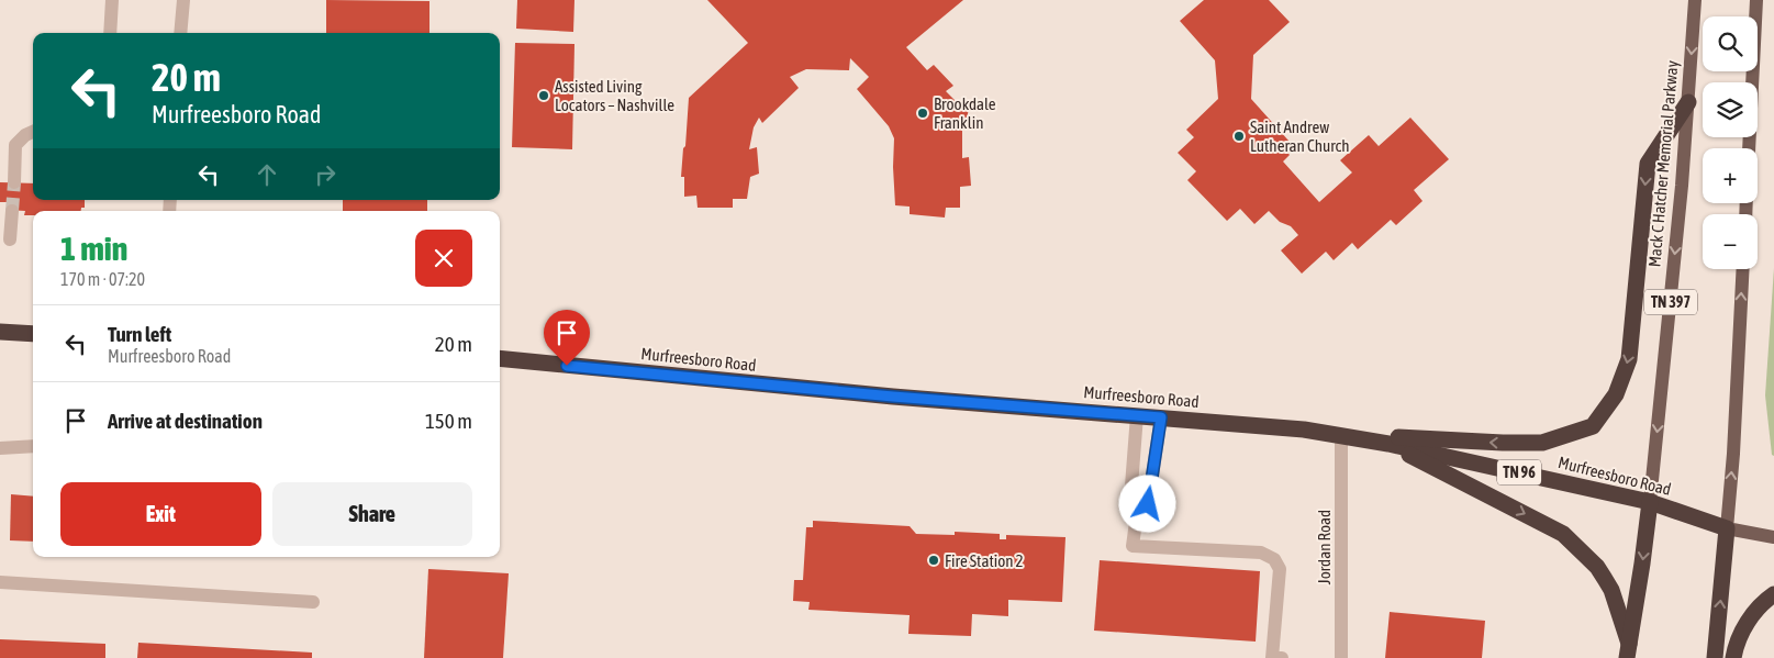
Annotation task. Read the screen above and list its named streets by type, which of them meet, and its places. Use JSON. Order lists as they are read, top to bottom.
{
  "streets": {
    "highway": [
      "Mack C Hatcher Memorial Parkway",
      "TN 397",
      "Murfreesboro Road",
      "TN 96"
    ],
    "street": ["Jordan Road"]
  },
  "crossings": [
    ["Mack C Hatcher Memorial Parkway", "Murfreesboro Road"],
    ["Murfreesboro Road", "Jordan Road"]
  ],
  "places": [
    "Assisted Living Locators – Nashville",
    "Brookdale Franklin",
    "Saint Andrew Lutheran Church",
    "Fire Station 2"
  ],
  "page": {
    "map_buttons": ["+", "−"],
    "turn": ["20 m", "Murfreesboro Road"],
    "heading": ["1 min", "170 m · 07:20"],
    "list": [
      {
        "name": "Turn left",
        "note": "Murfreesboro Road",
        "value": "20 m"
      },
      {
        "name": "Arrive at destination",
        "value": "150 m"
      }
    ],
    "buttons": ["Exit", "Share"]
  }
}
